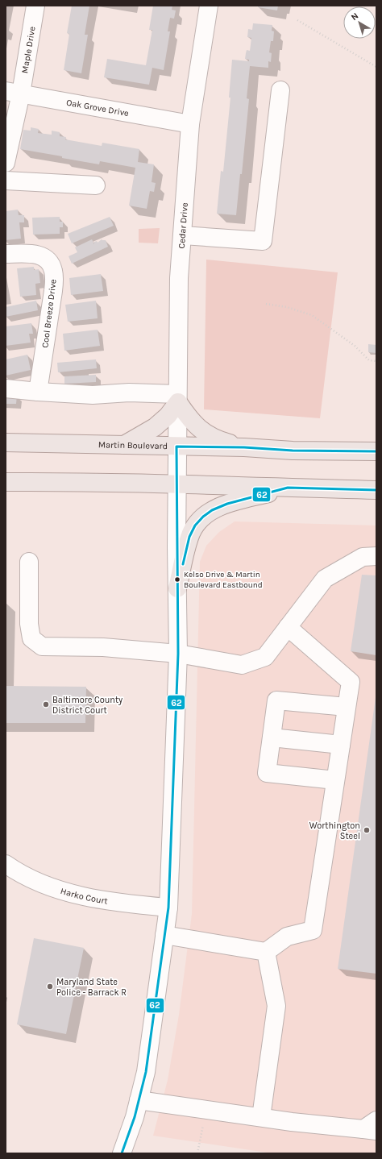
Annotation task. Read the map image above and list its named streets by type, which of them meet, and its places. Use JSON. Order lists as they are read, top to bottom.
{
  "streets": {
    "main road": ["Martin Boulevard"],
    "street": [
      "Maple Drive",
      "Oak Grove Drive",
      "Cedar Drive",
      "Cool Breeze Drive",
      "Harko Court"
    ]
  },
  "crossings": [
    ["Maple Drive", "Oak Grove Drive"],
    ["Oak Grove Drive", "Cedar Drive"],
    ["Cedar Drive", "Martin Boulevard"],
    ["Cedar Drive", "Harko Court"]
  ],
  "places": [
    "Kelso Drive & Martin Boulevard Eastbound",
    "Baltimore County District Court",
    "Worthington Steel",
    "Maryland State Police - Barrack R"
  ],
  "lines": ["transit line 62"],
  "north": "top left"
}
